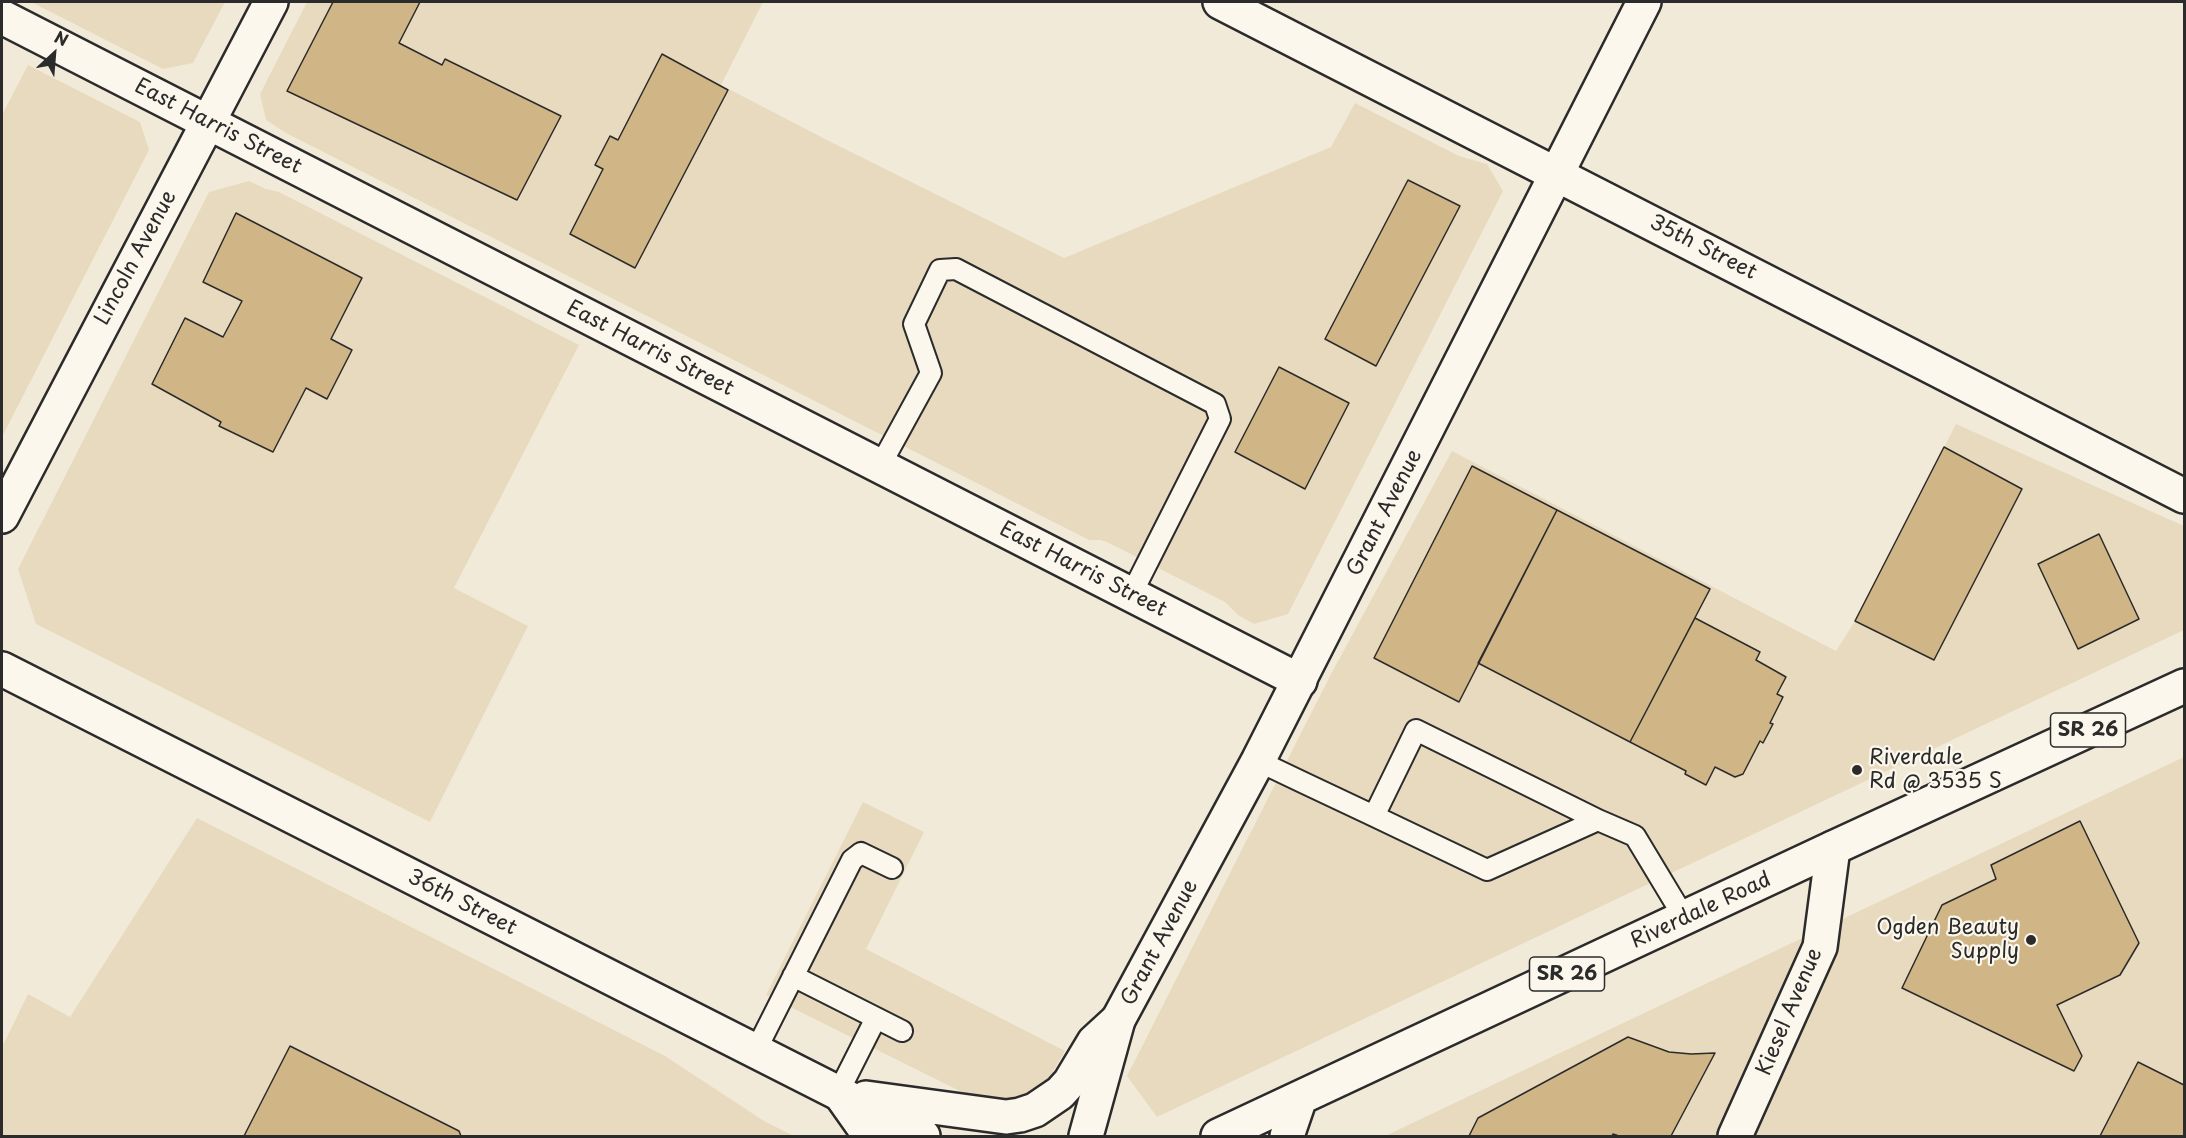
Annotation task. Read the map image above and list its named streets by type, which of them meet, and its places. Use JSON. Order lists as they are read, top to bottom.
{
  "streets": {
    "street": [
      "East Harris Street",
      "35th Street",
      "Lincoln Avenue",
      "Grant Avenue",
      "SR 26",
      "36th Street",
      "Riverdale Road",
      "Kiesel Avenue"
    ]
  },
  "crossings": [
    ["East Harris Street", "Lincoln Avenue"],
    ["East Harris Street", "Grant Avenue"],
    ["35th Street", "Grant Avenue"],
    ["Riverdale Road", "Kiesel Avenue"]
  ],
  "places": ["Riverdale Rd @ 3535 S", "Ogden Beauty Supply"],
  "north": "top right"
}
